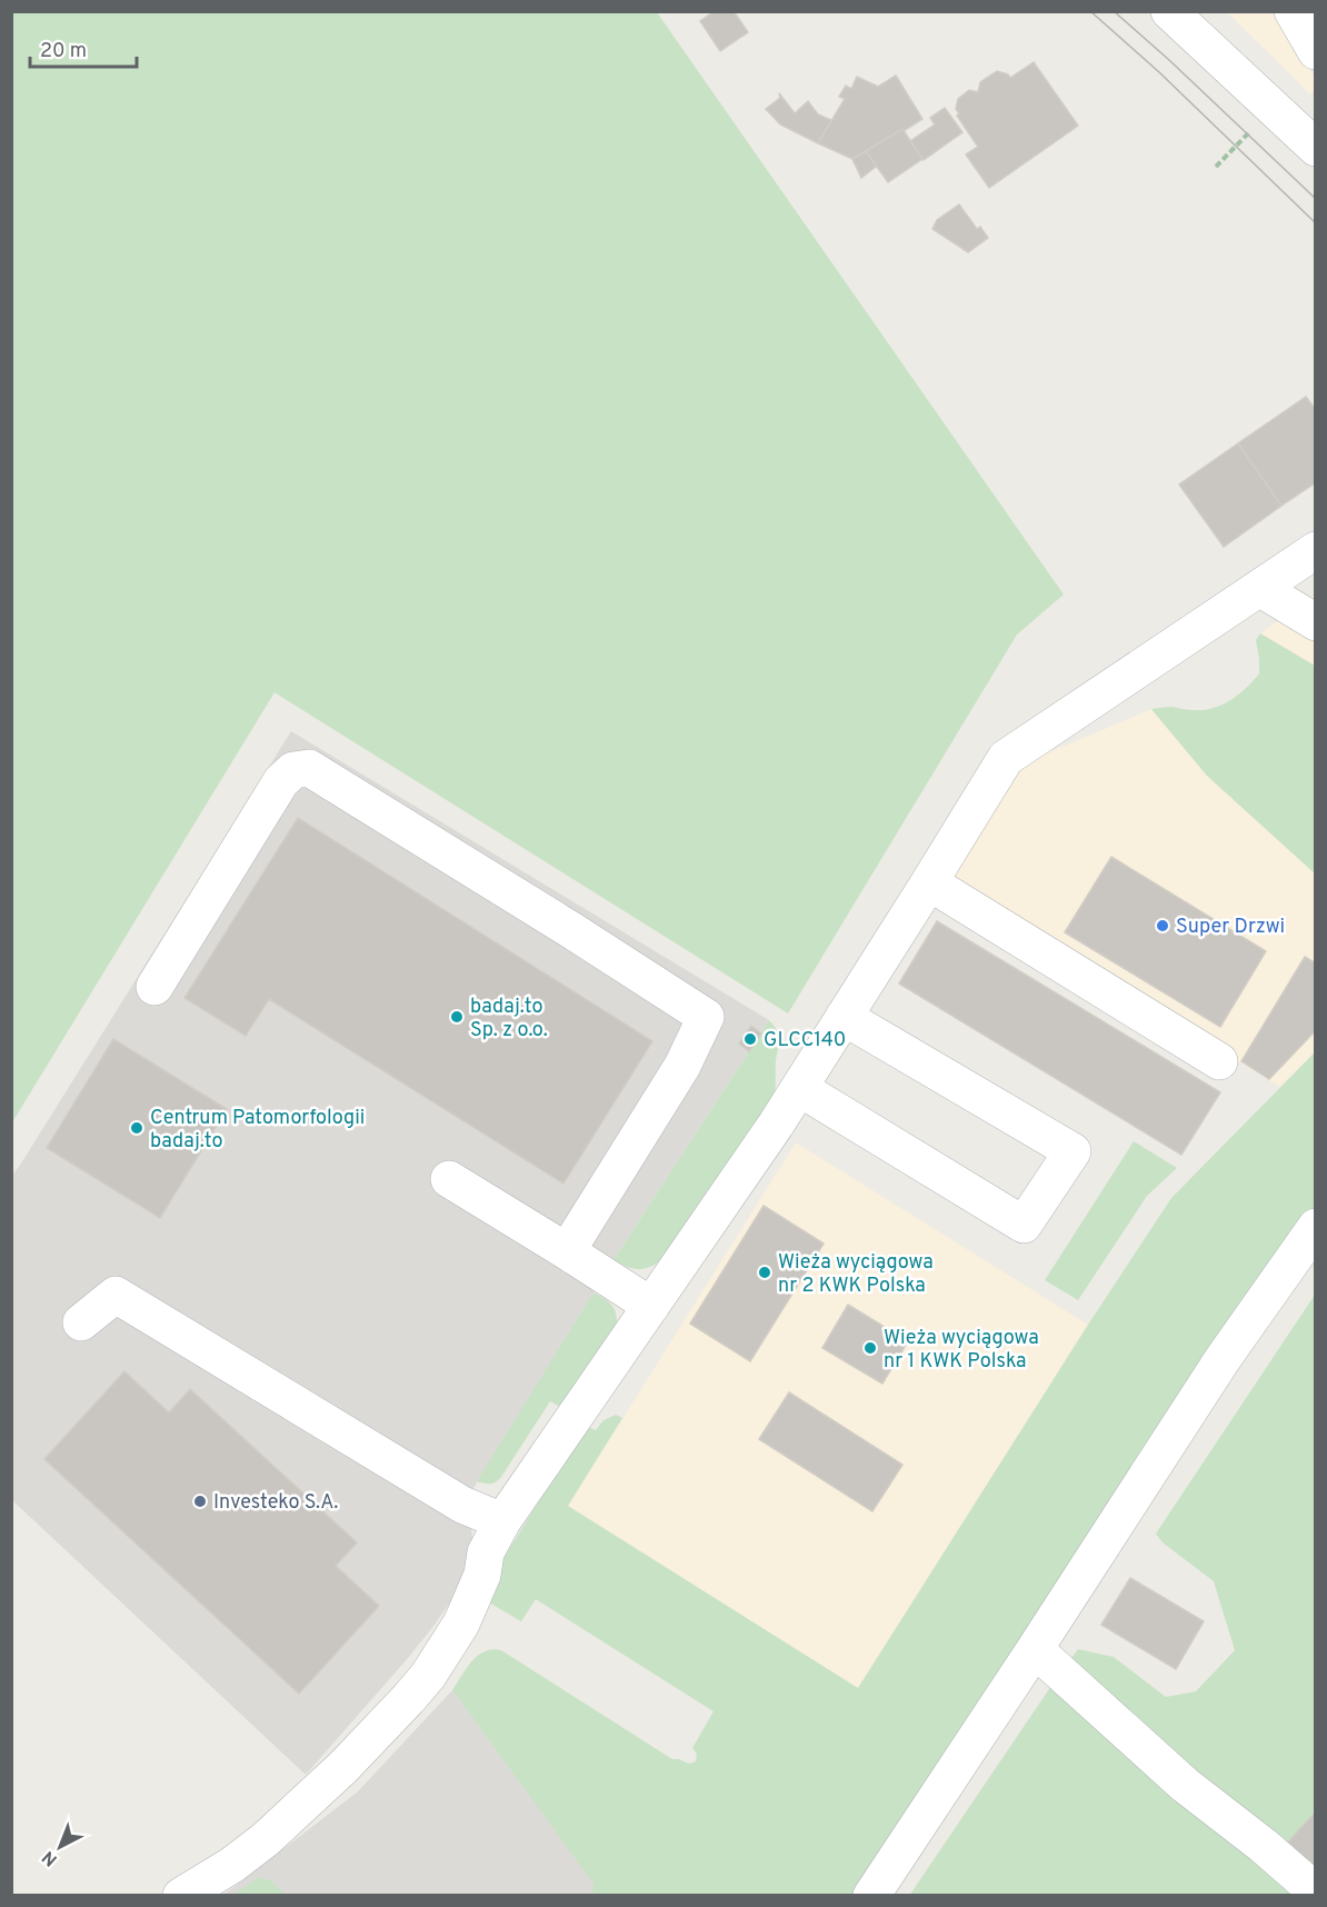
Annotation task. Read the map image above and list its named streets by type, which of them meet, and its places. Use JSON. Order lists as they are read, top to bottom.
{
  "places": [
    "Super Drzwi",
    "badaj.to Sp. z o.o.",
    "GLCC140",
    "Centrum Patomorfologii badaj.to",
    "Wieża wyciągowa nr 2 KWK Polska",
    "Wieża wyciągowa nr 1 KWK Polska",
    "Investeko S.A."
  ],
  "scale_bar": "20 m",
  "north": "bottom left"
}
